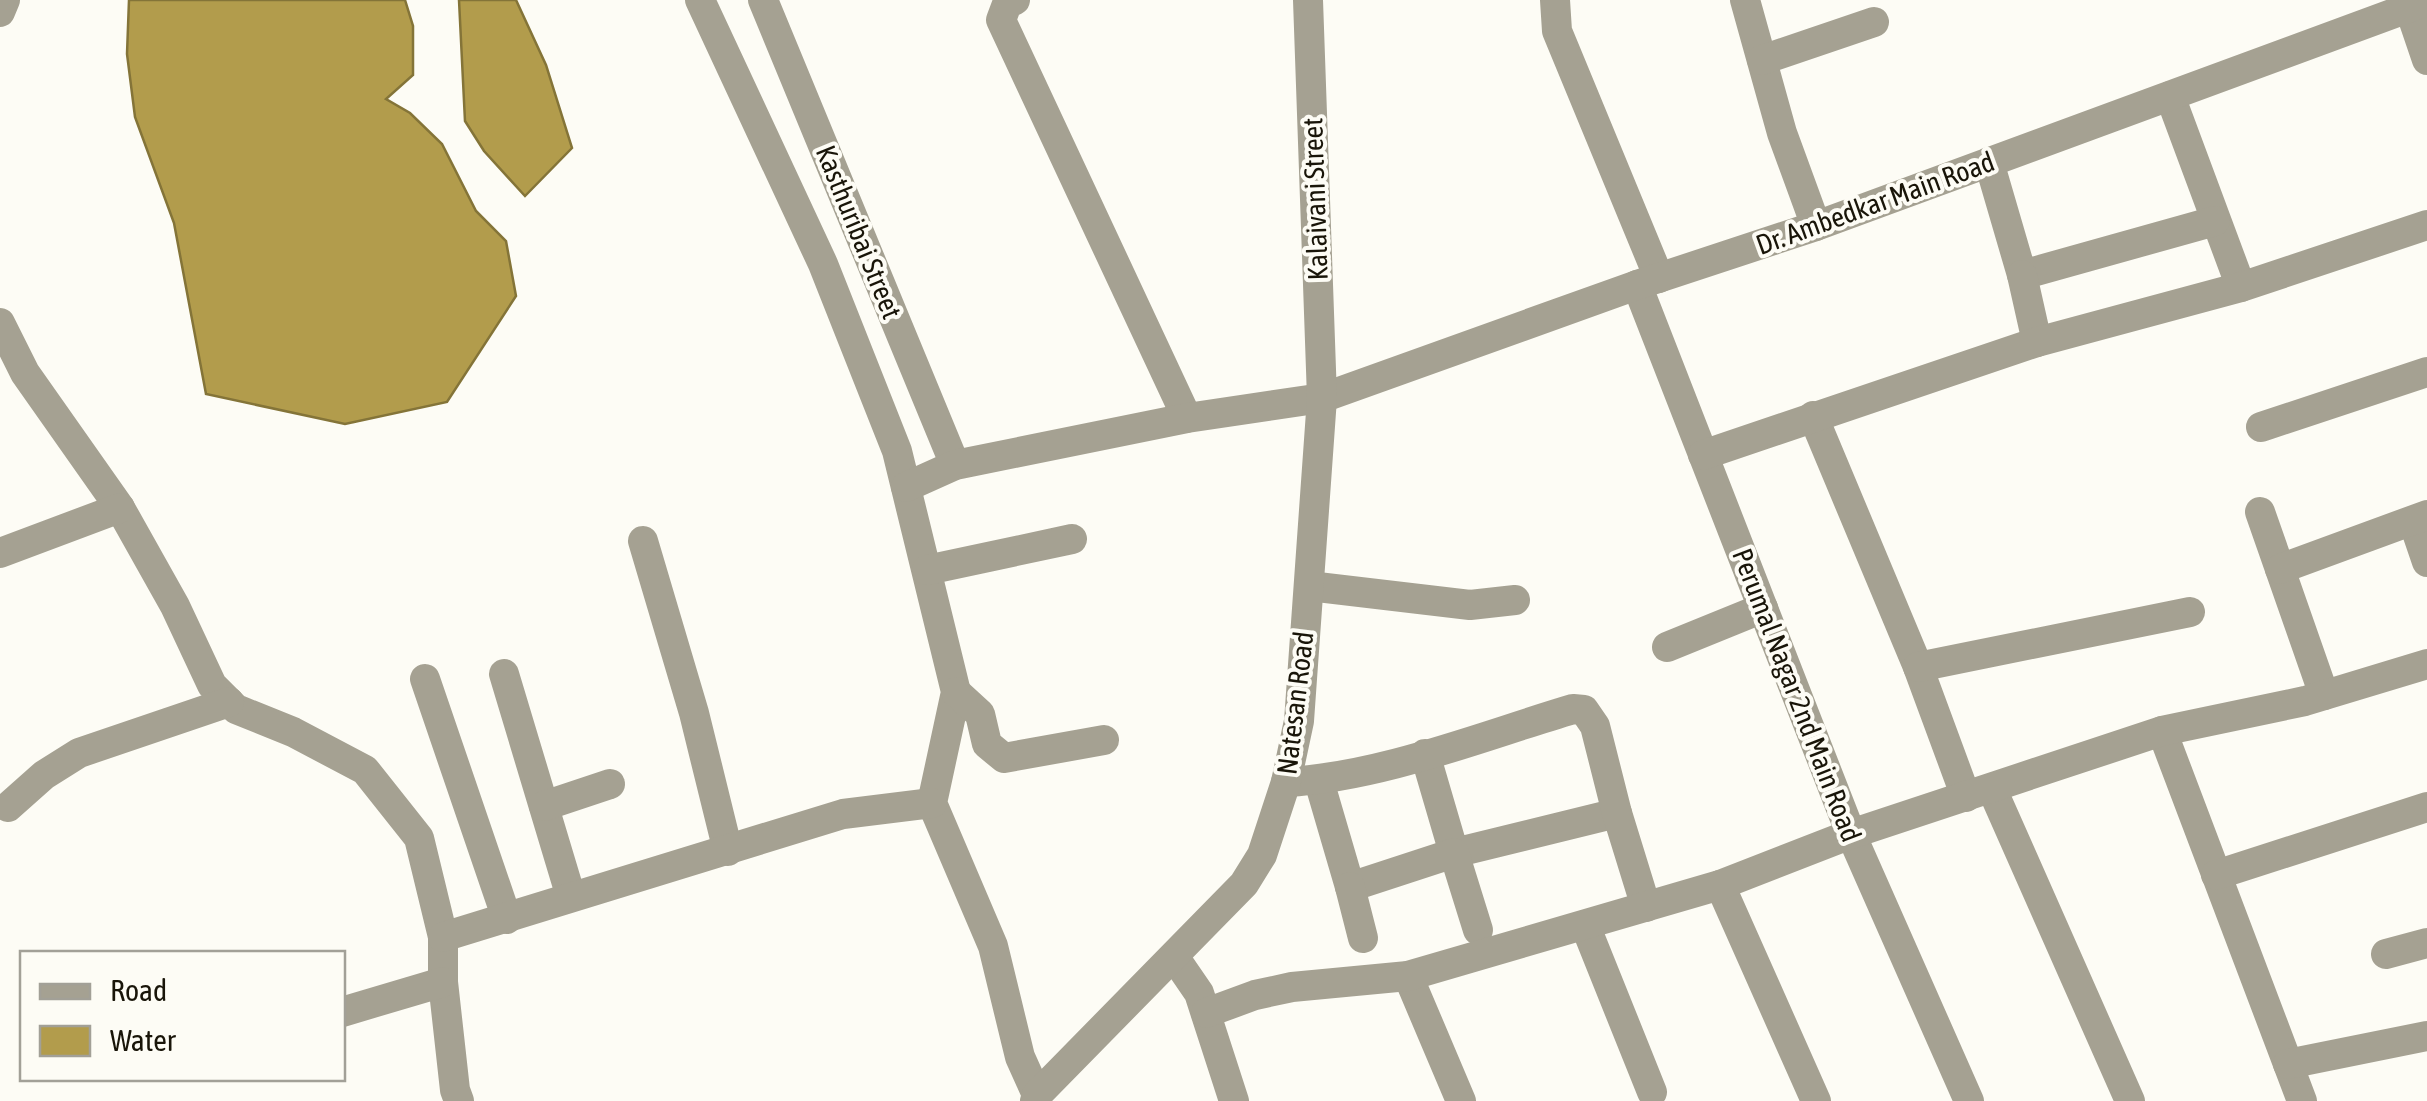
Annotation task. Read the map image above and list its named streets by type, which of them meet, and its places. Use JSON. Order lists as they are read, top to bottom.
{
  "streets": {
    "street": [
      "Kalaivani Street",
      "Dr. Ambedkar Main Road",
      "Kasthuribai Street",
      "Perumal Nagar 2nd Main Road",
      "Natesan Road"
    ]
  },
  "crossings": [
    ["Kalaivani Street", "Dr. Ambedkar Main Road"],
    ["Kalaivani Street", "Natesan Road"],
    ["Dr. Ambedkar Main Road", "Kasthuribai Street"],
    ["Dr. Ambedkar Main Road", "Perumal Nagar 2nd Main Road"],
    ["Dr. Ambedkar Main Road", "Natesan Road"]
  ],
  "legend": ["Road", "Water"]
}
